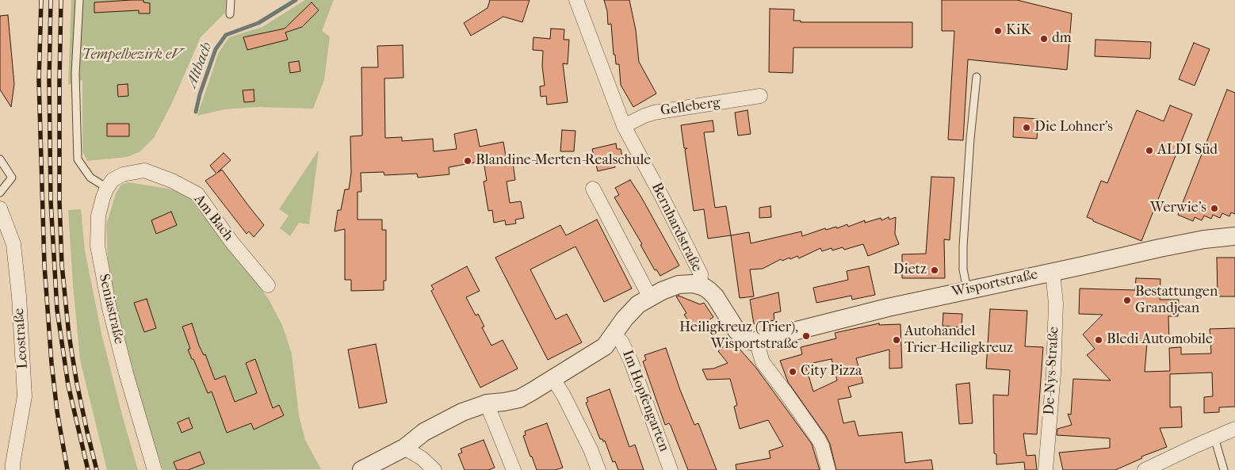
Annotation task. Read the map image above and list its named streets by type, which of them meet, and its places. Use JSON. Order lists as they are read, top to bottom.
{
  "streets": {
    "street": [
      "Gelleberg",
      "Am Bach",
      "Bernhardstraße",
      "Wisportstraße",
      "Seniastraße",
      "Leostraße",
      "De-Nys-Straße",
      "Im Hopfengarten"
    ]
  },
  "crossings": [
    ["Gelleberg", "Bernhardstraße"],
    ["Am Bach", "Seniastraße"],
    ["Bernhardstraße", "Wisportstraße"],
    ["Bernhardstraße", "Im Hopfengarten"],
    ["Wisportstraße", "De-Nys-Straße"]
  ],
  "water": ["Altbach"],
  "parks": ["Tempelbezirk eV"],
  "places": [
    "KiK",
    "dm",
    "Die Lohner's",
    "ALDI Süd",
    "Blandine-Merten-Realschule",
    "Werwie's",
    "Dietz",
    "Bestattungen Grandjean",
    "Heiligkreuz (Trier), Wisportstraße",
    "Autohandel Trier-Heiligkreuz",
    "Bledi Automobile",
    "City Pizza"
  ]
}
